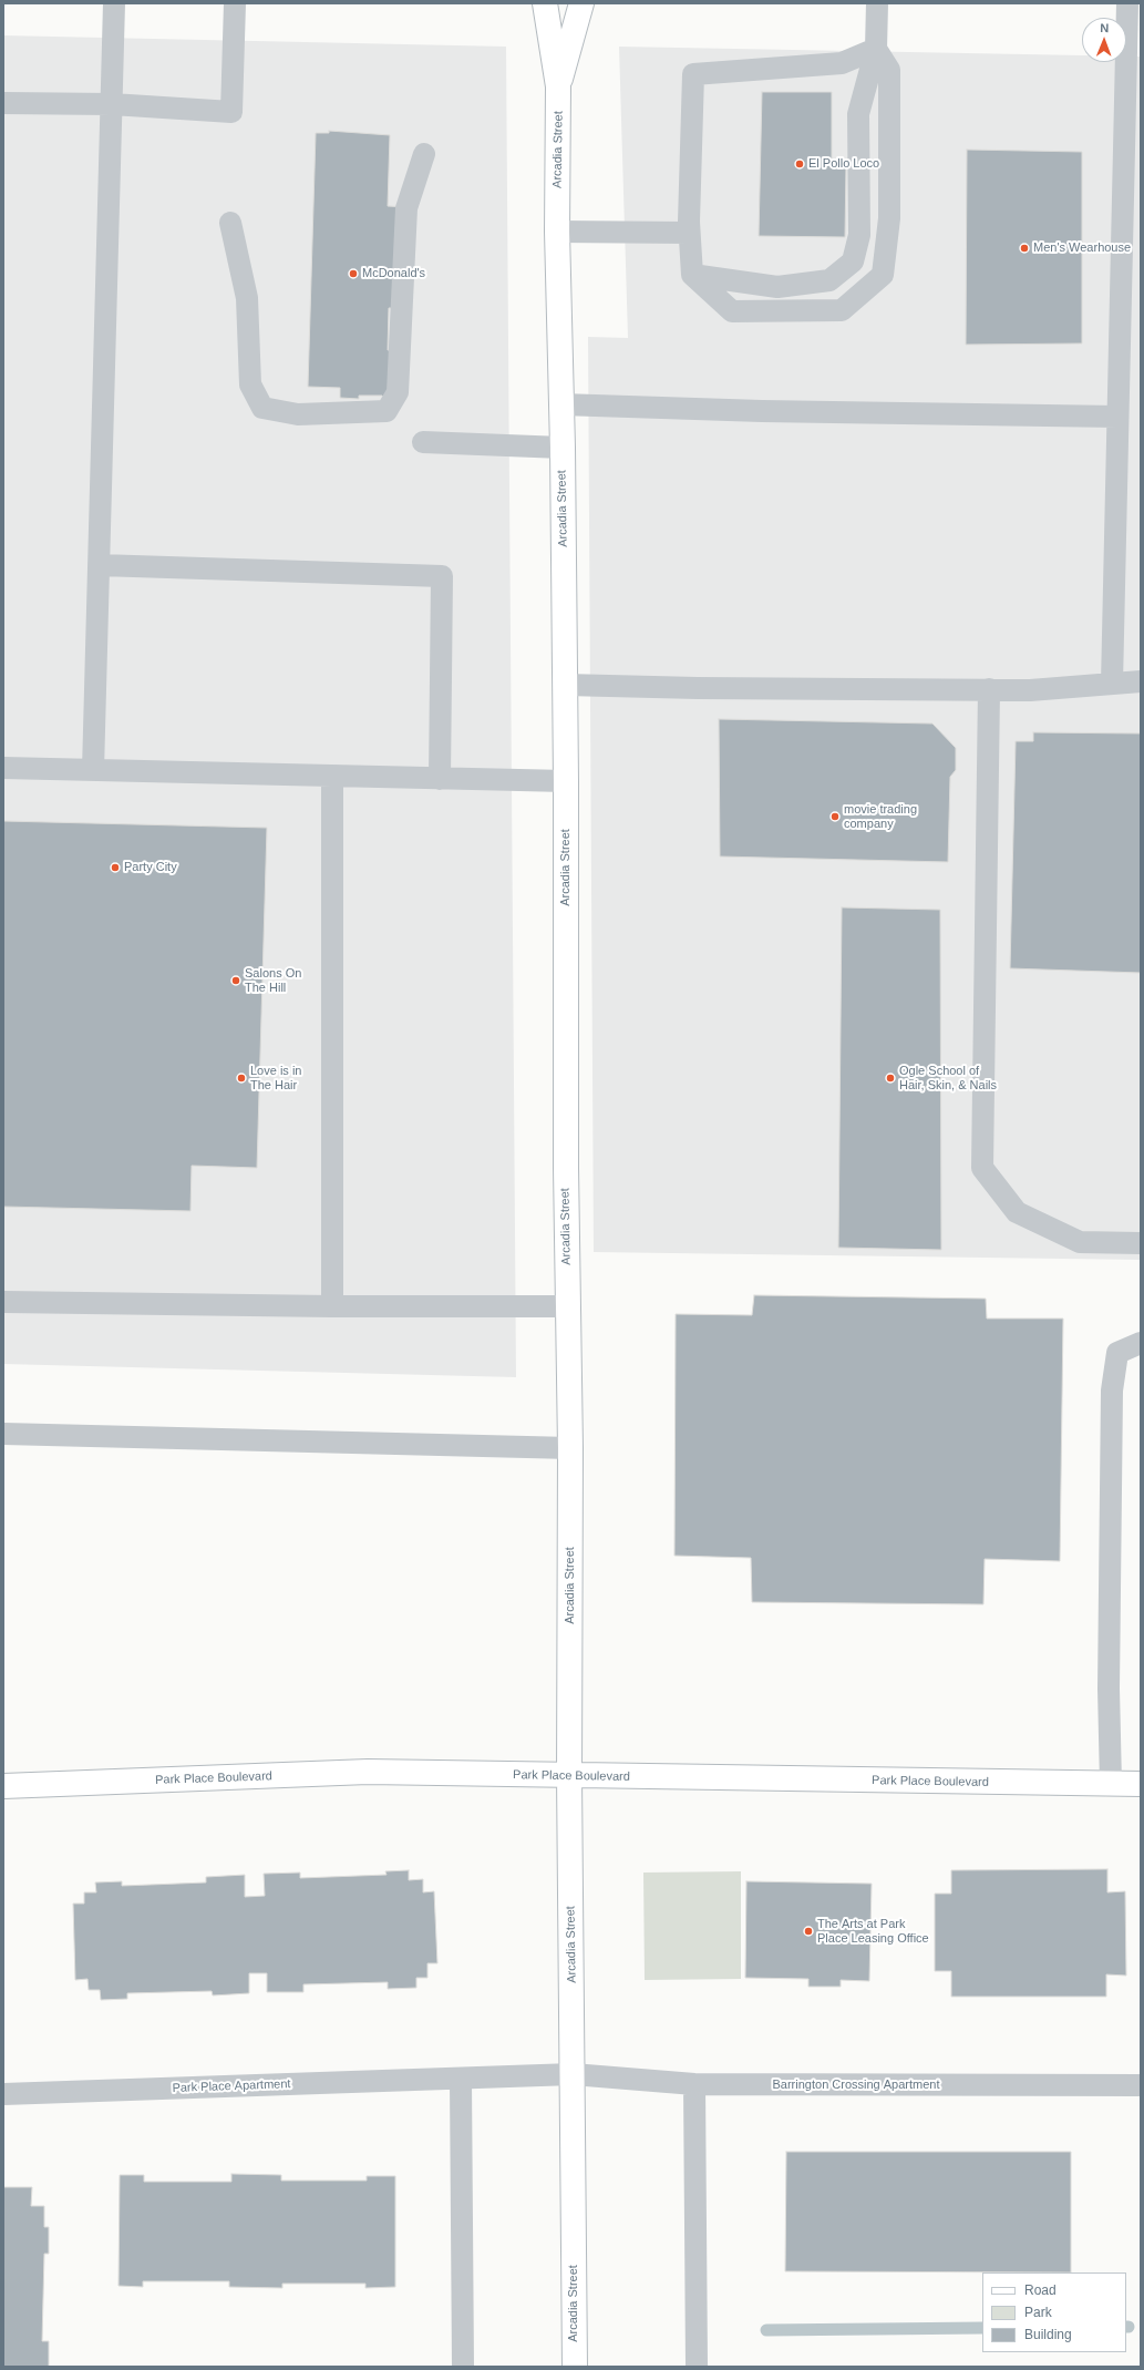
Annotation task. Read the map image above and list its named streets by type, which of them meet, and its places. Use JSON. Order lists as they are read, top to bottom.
{
  "streets": {
    "street": ["Arcadia Street", "Park Place Boulevard"],
    "lane": ["Barrington Crossing Apartment", "Park Place Apartment"]
  },
  "crossings": [
    ["Arcadia Street", "Park Place Boulevard"],
    ["Arcadia Street", "Barrington Crossing Apartment"],
    ["Arcadia Street", "Park Place Apartment"],
    ["Barrington Crossing Apartment", "Park Place Apartment"]
  ],
  "places": [
    "El Pollo Loco",
    "Men's Wearhouse",
    "McDonald's",
    "movie trading company",
    "Party City",
    "Salons On The Hill",
    "Love is in The Hair",
    "Ogle School of Hair, Skin, & Nails",
    "The Arts at Park Place Leasing Office"
  ],
  "legend": ["Road", "Park", "Building"],
  "north": "top"
}
